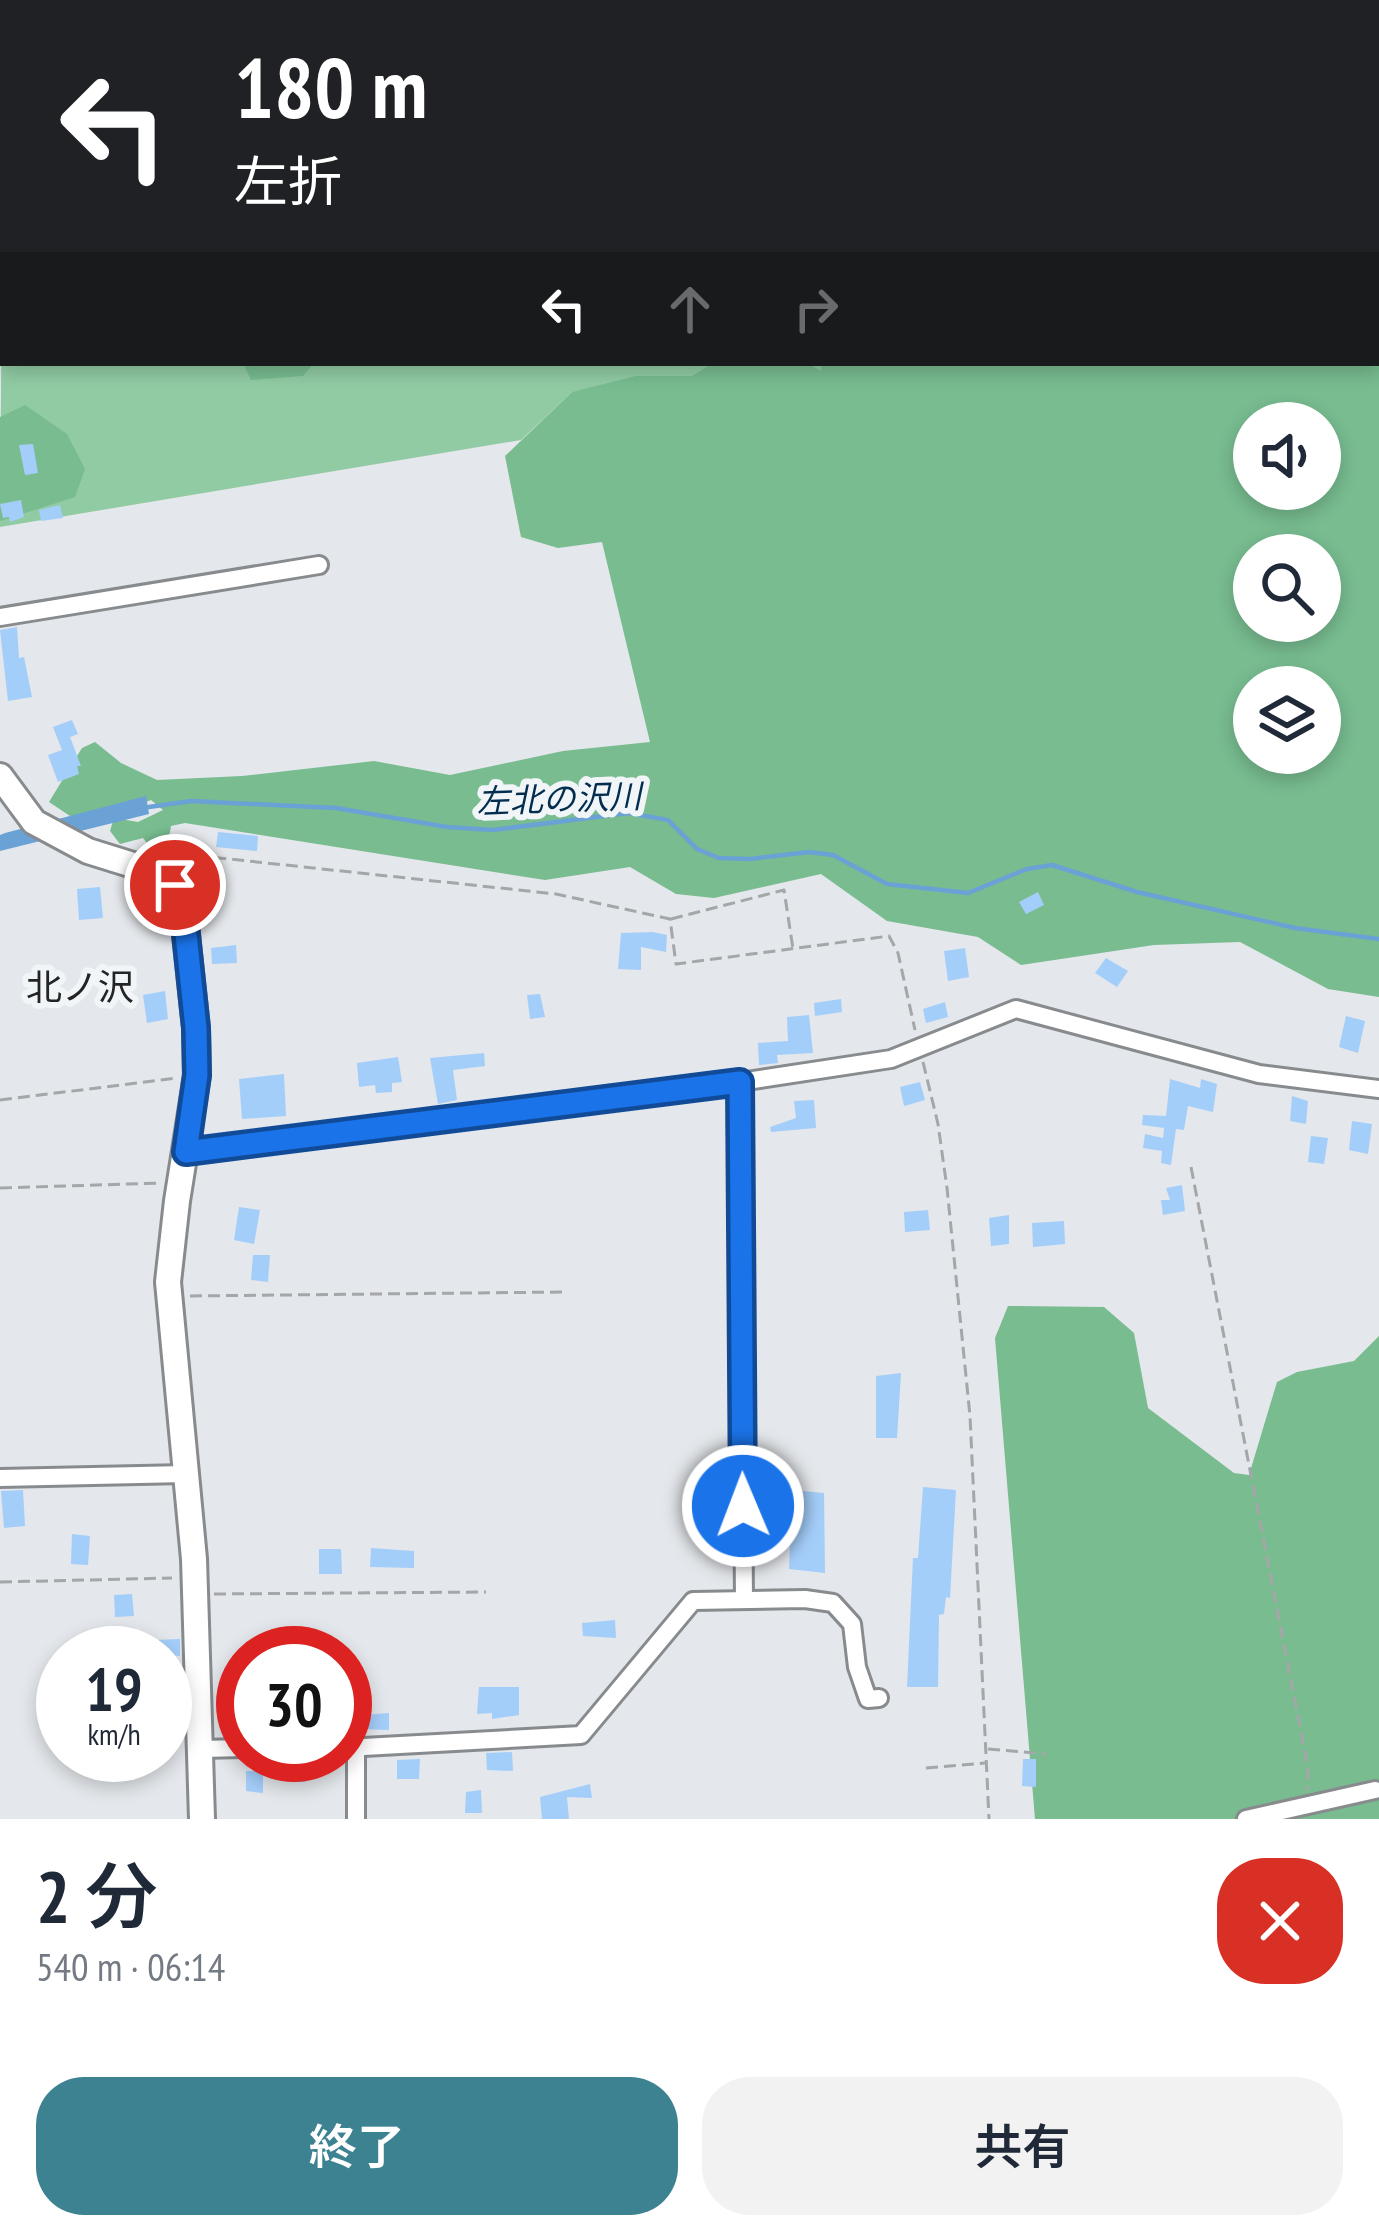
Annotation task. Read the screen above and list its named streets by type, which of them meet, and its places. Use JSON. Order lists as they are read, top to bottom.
{
  "districts": ["北ノ沢"],
  "water": ["左北の沢川"],
  "page": {
    "turn": ["180 m", "左折"],
    "speed": "19 km/h",
    "limit": "30",
    "heading": ["2 分", "540 m · 06:14"],
    "buttons": ["終了", "共有"]
  }
}
